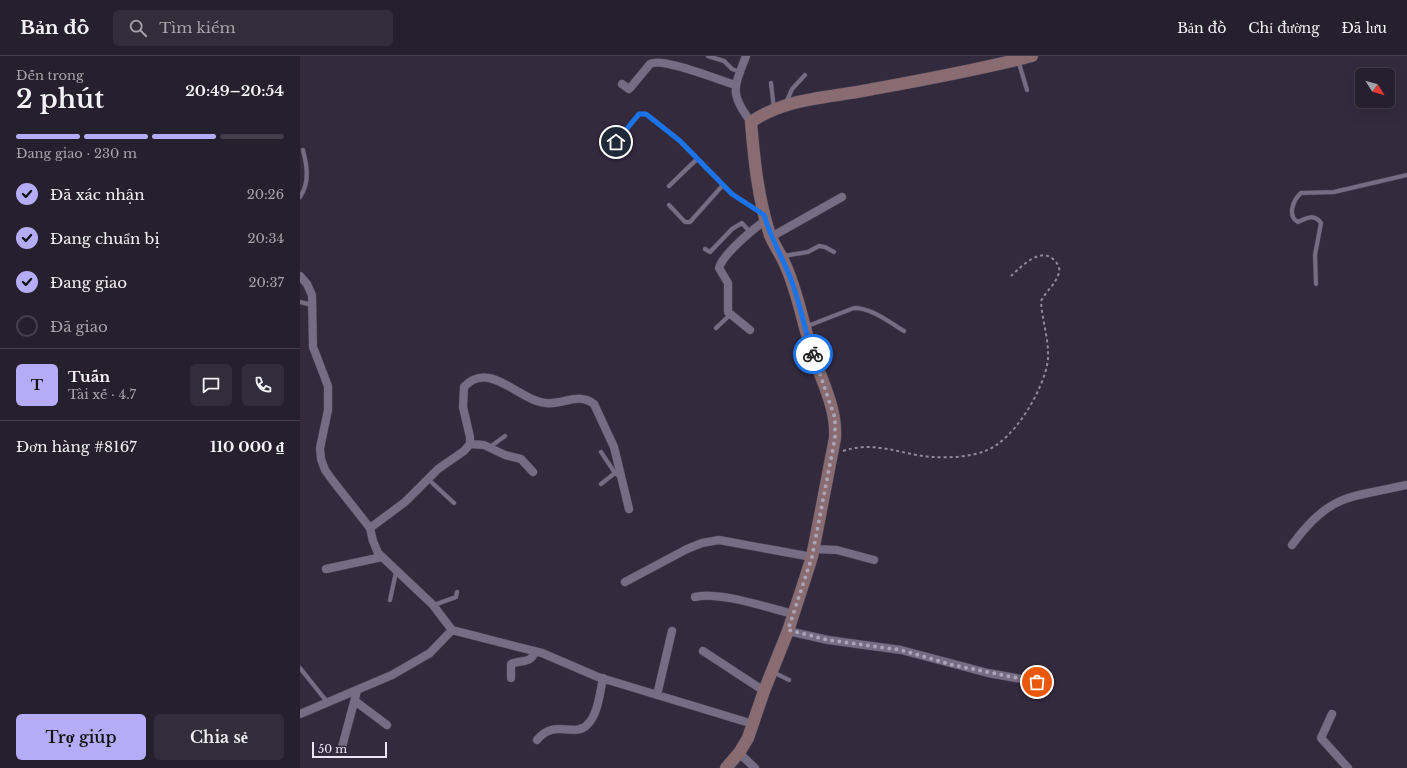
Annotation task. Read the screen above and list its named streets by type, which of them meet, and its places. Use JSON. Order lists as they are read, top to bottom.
{
  "scale_bar": "50 m",
  "north": "bottom right",
  "page": {
    "header": "Bản đồ",
    "search": "Tìm kiếm",
    "nav": ["Bản đồ", "Chỉ đường", "Đã lưu"],
    "heading": ["2 phút", "Đến trong", "20:49–20:54"],
    "panel": [
      "Tuấn",
      "Tài xế · 4.7",
      "Đơn hàng #8167",
      "110 000 ₫"
    ],
    "bar": "Đang giao · 230 m",
    "list": [
      ["Đã xác nhận", "20:26"],
      ["Đang chuẩn bị", "20:34"],
      ["Đang giao", "20:37"],
      "Đã giao"
    ],
    "round": "T",
    "buttons": ["Trợ giúp", "Chia sẻ"],
    "scale": "50 m"
  }
}
